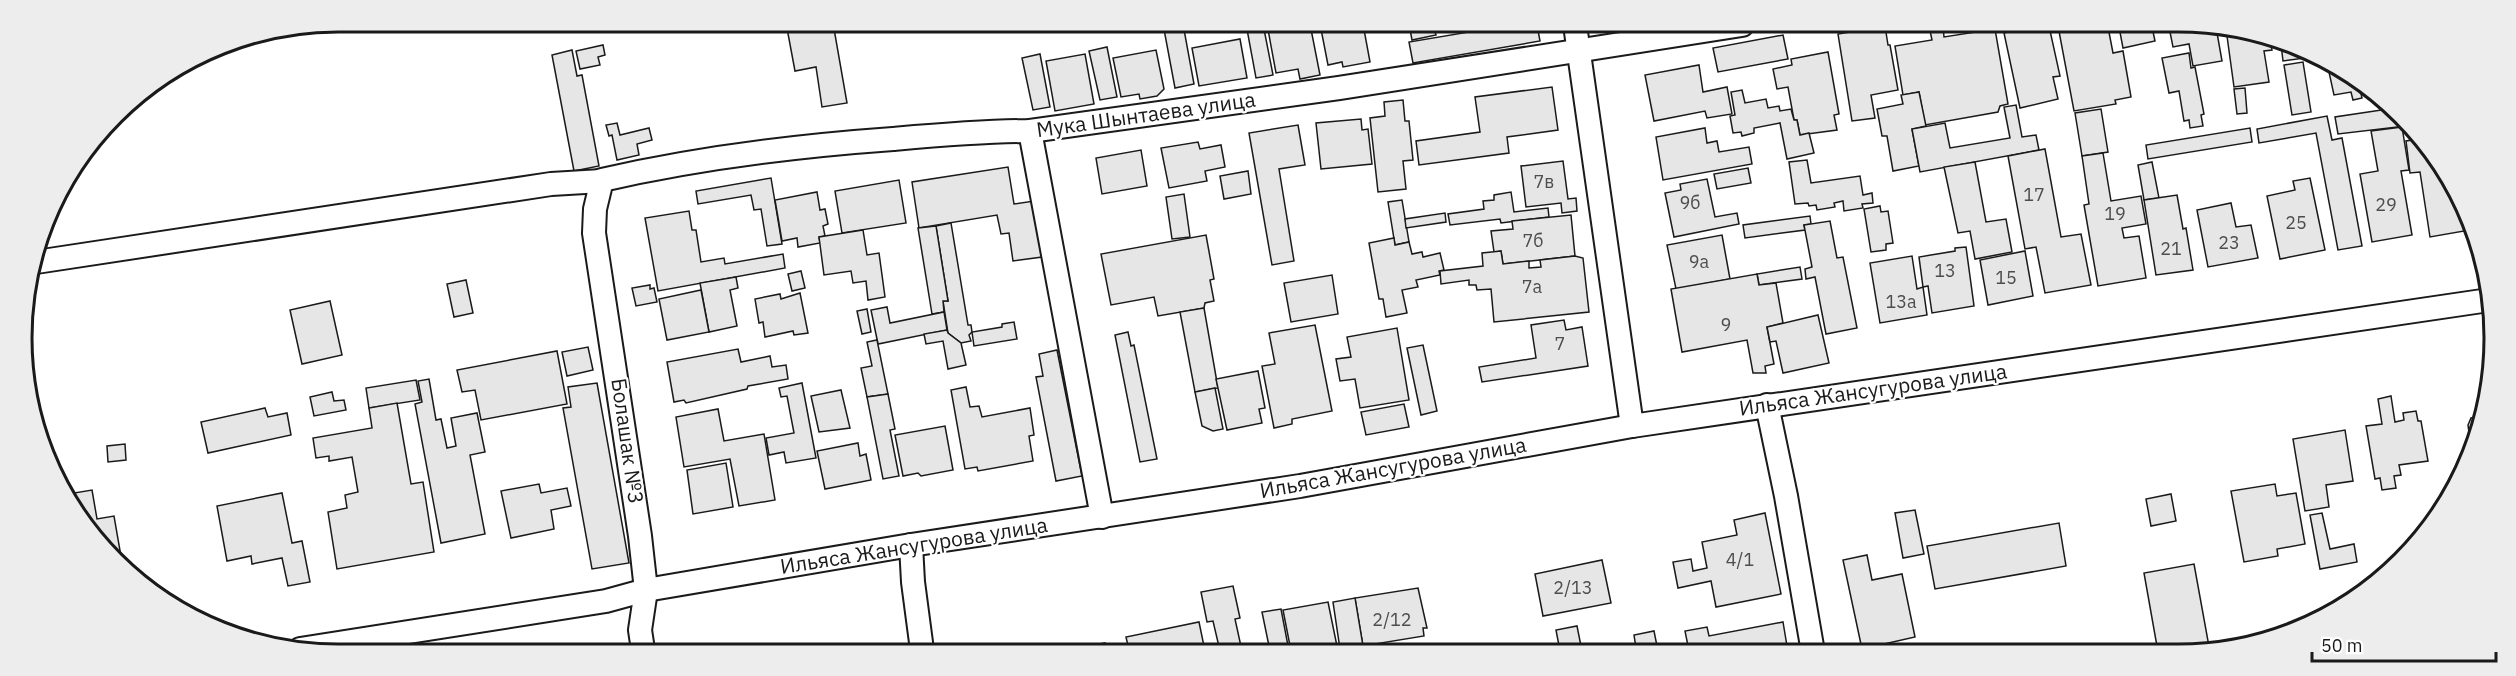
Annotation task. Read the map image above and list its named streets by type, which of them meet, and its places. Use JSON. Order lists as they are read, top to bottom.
{
  "streets": {
    "street": ["Мука Шынтаева улица", "Ильяса Жансугурова улица", "Болашак №3"]
  },
  "crossings": [
    ["Мука Шынтаева улица", "Болашак №3"],
    ["Ильяса Жансугурова улица", "Болашак №3"]
  ],
  "house_numbers": [
    "7в",
    "17",
    "9б",
    "29",
    "19",
    "25",
    "7б",
    "23",
    "21",
    "9а",
    "13",
    "15",
    "7а",
    "13а",
    "9",
    "7",
    "4/1",
    "2/13",
    "2/12"
  ],
  "scale_bar": "50 m"
}
